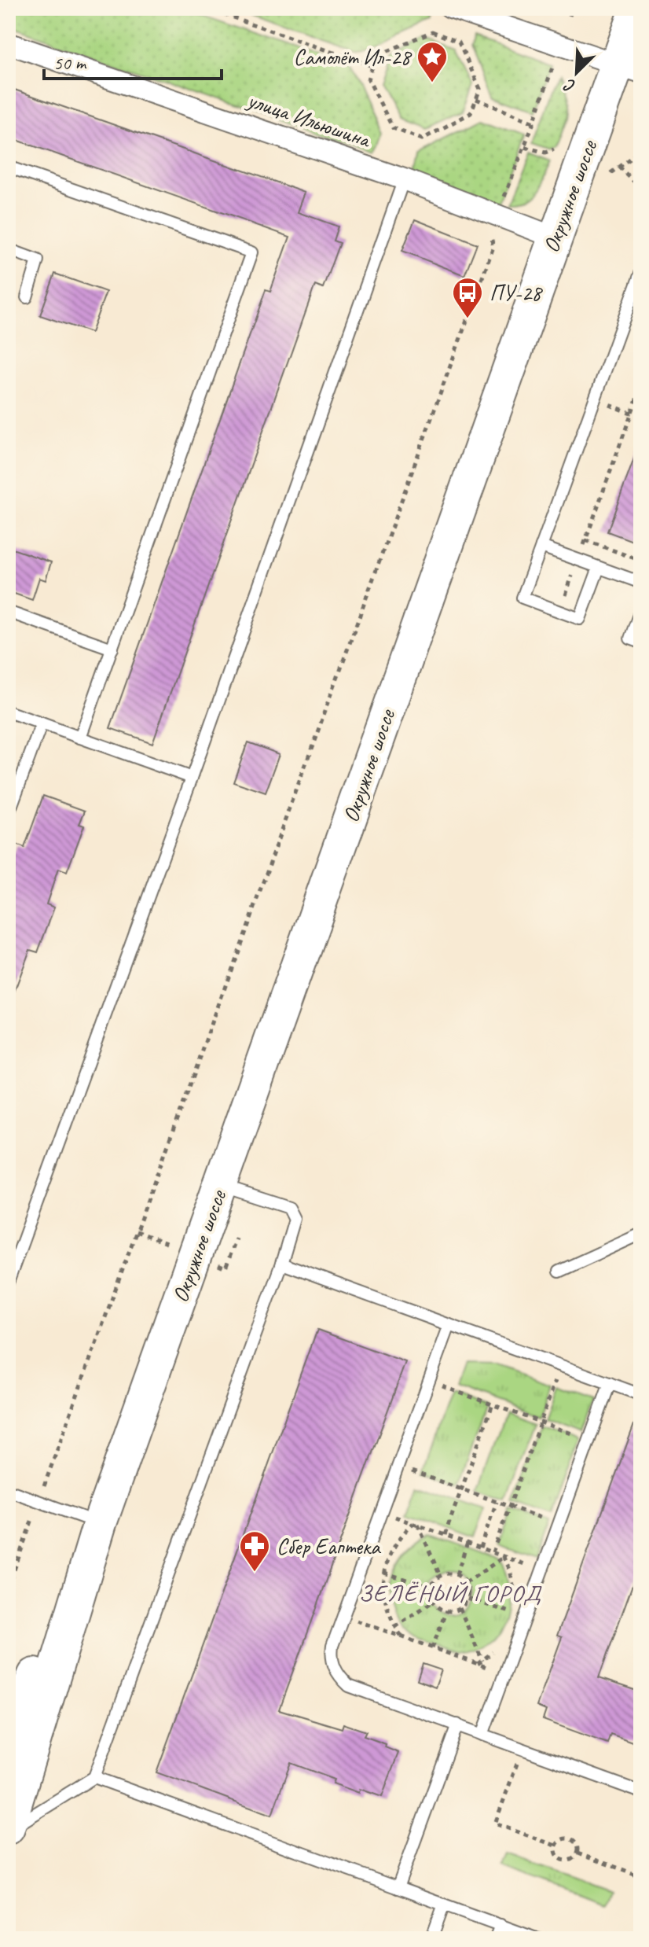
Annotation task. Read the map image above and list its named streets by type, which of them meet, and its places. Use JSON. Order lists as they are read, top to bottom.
{
  "streets": {
    "main road": ["Окружное шоссе"],
    "street": ["улица Ильюшина"]
  },
  "crossings": [
    ["улица Ильюшина", "Окружное шоссе"]
  ],
  "districts": ["ЗЕЛЁНЫЙ ГОРОД"],
  "places": {
    "place": ["Самолёт Ил-28"],
    "bus stop": ["ПУ-28"],
    "pharmacy": ["Сбер Еаптека"]
  },
  "scale_bar": "50 m",
  "north": "bottom left"
}
